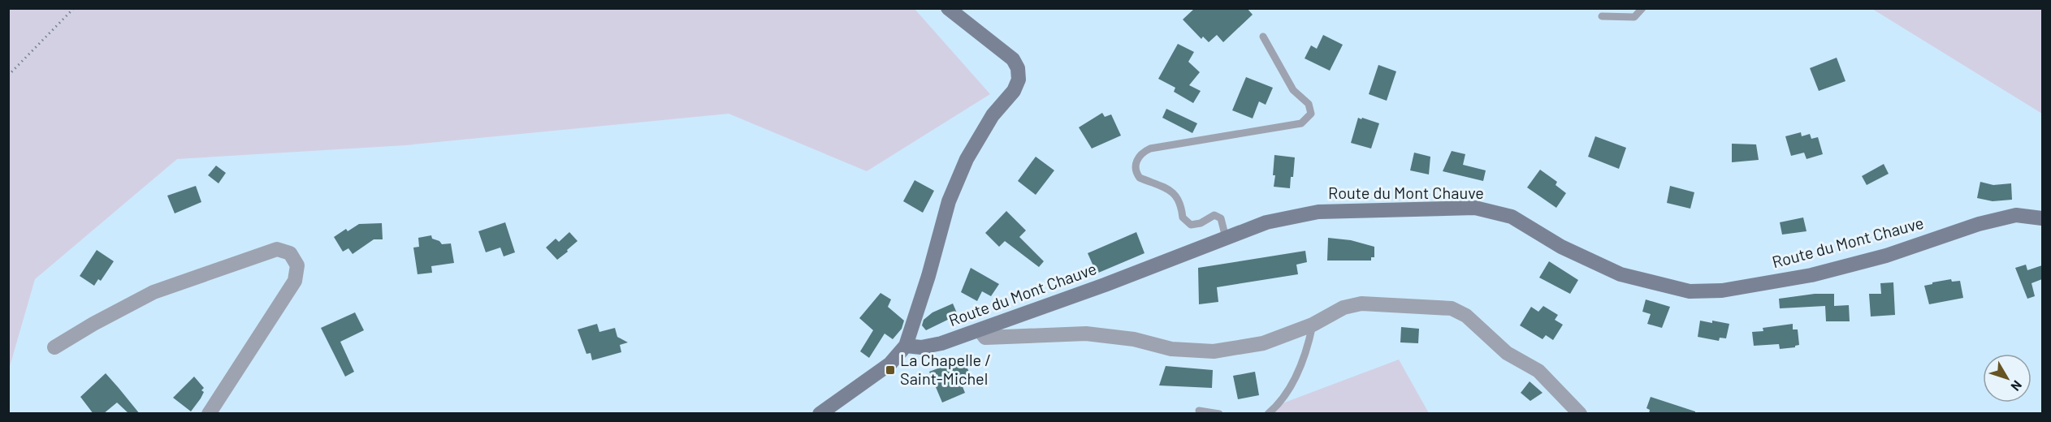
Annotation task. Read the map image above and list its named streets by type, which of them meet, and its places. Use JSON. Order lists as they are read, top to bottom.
{
  "streets": {
    "street": ["Route du Mont Chauve"]
  },
  "places": {
    "transit": ["La Chapelle / Saint-Michel"]
  },
  "north": "bottom right"
}
